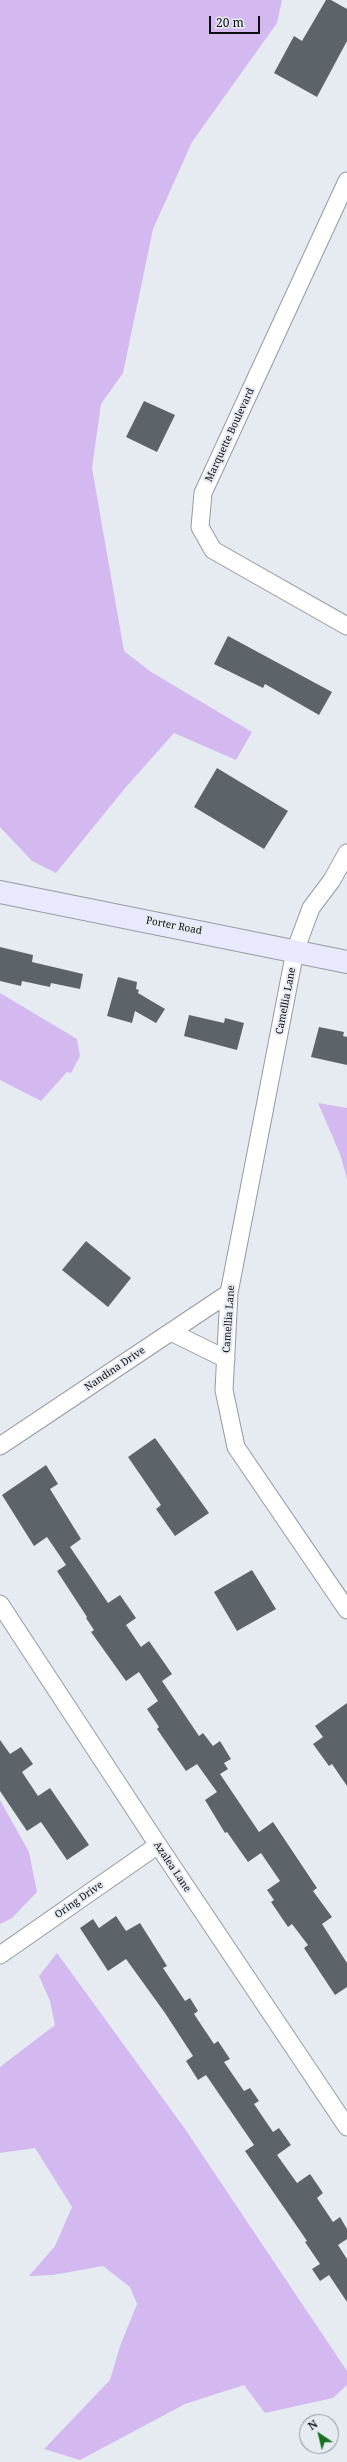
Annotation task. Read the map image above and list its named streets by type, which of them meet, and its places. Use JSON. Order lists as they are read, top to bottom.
{
  "streets": {
    "main road": ["Porter Road"],
    "street": [
      "Marquette Boulevard",
      "Camellia Lane",
      "Nandina Drive",
      "Azalea Lane",
      "Oring Drive"
    ]
  },
  "crossings": [
    ["Porter Road", "Camellia Lane"],
    ["Camellia Lane", "Nandina Drive"],
    ["Azalea Lane", "Oring Drive"]
  ],
  "scale_bar": "20 m",
  "north": "top left"
}
